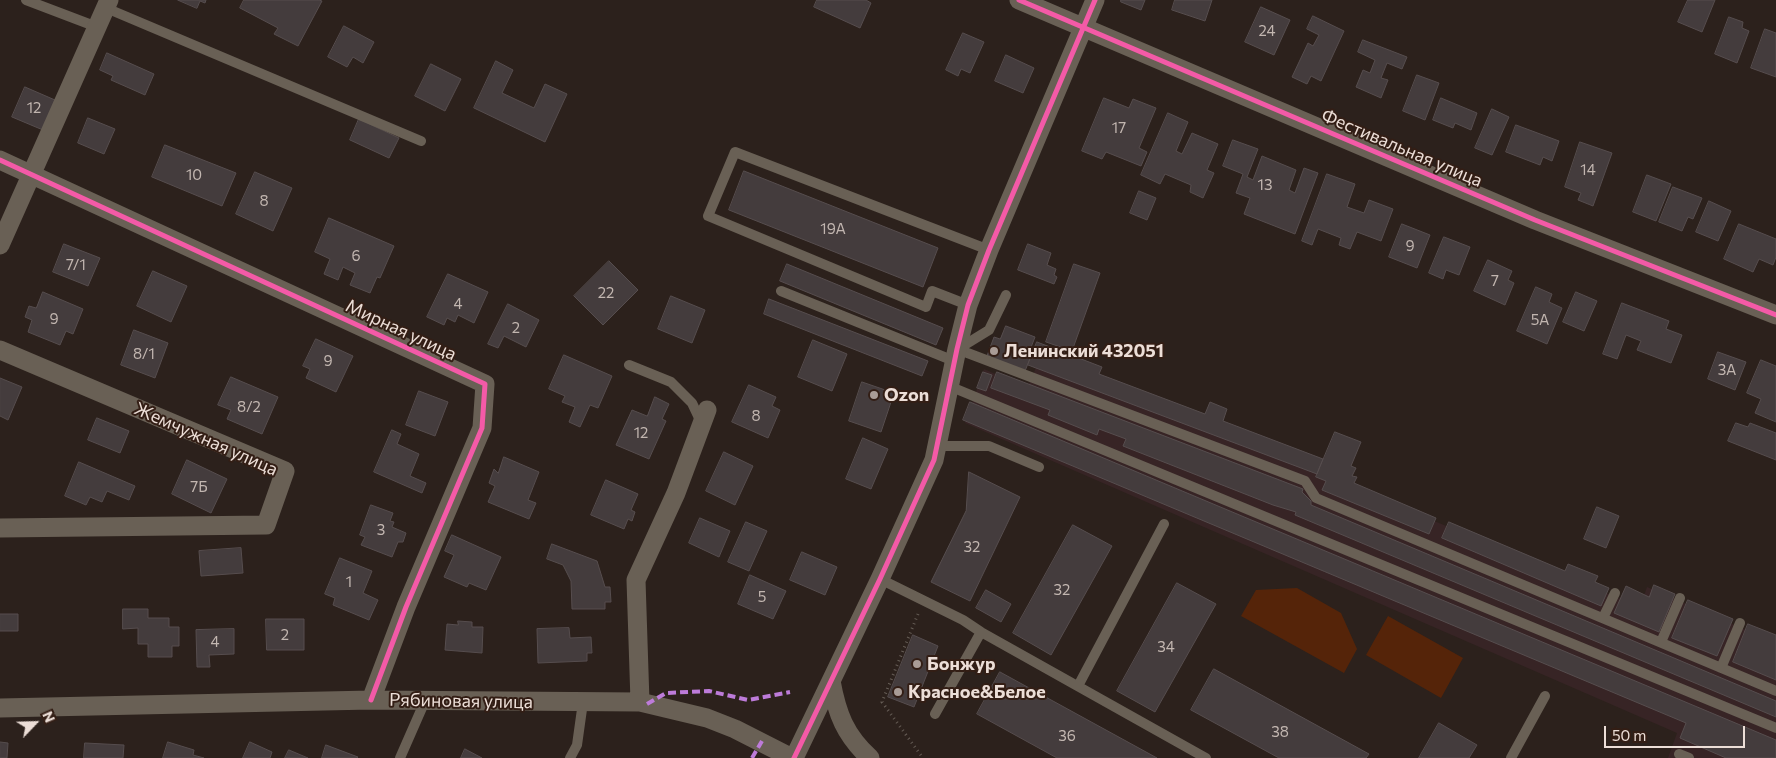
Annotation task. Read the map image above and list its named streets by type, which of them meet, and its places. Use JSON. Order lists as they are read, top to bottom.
{
  "streets": {
    "street": [
      "Фестивальная улица",
      "Мирная улица",
      "Жемчужная улица",
      "Рябиновая улица"
    ]
  },
  "crossings": [
    ["Мирная улица", "Рябиновая улица"]
  ],
  "places": [
    "Ленинский 432051",
    "Ozon",
    "Бонжур",
    "Красное&Белое"
  ],
  "house_numbers": [
    "24",
    "12",
    "17",
    "14",
    "10",
    "13",
    "8",
    "19А",
    "9",
    "6",
    "7/1",
    "7",
    "22",
    "4",
    "9",
    "5А",
    "2",
    "8/1",
    "9",
    "3А",
    "8/2",
    "8",
    "12",
    "7Б",
    "3",
    "32",
    "1",
    "32",
    "5",
    "2",
    "4",
    "34",
    "38",
    "36"
  ],
  "scale_bar": "50 m",
  "north": "top right"
}
